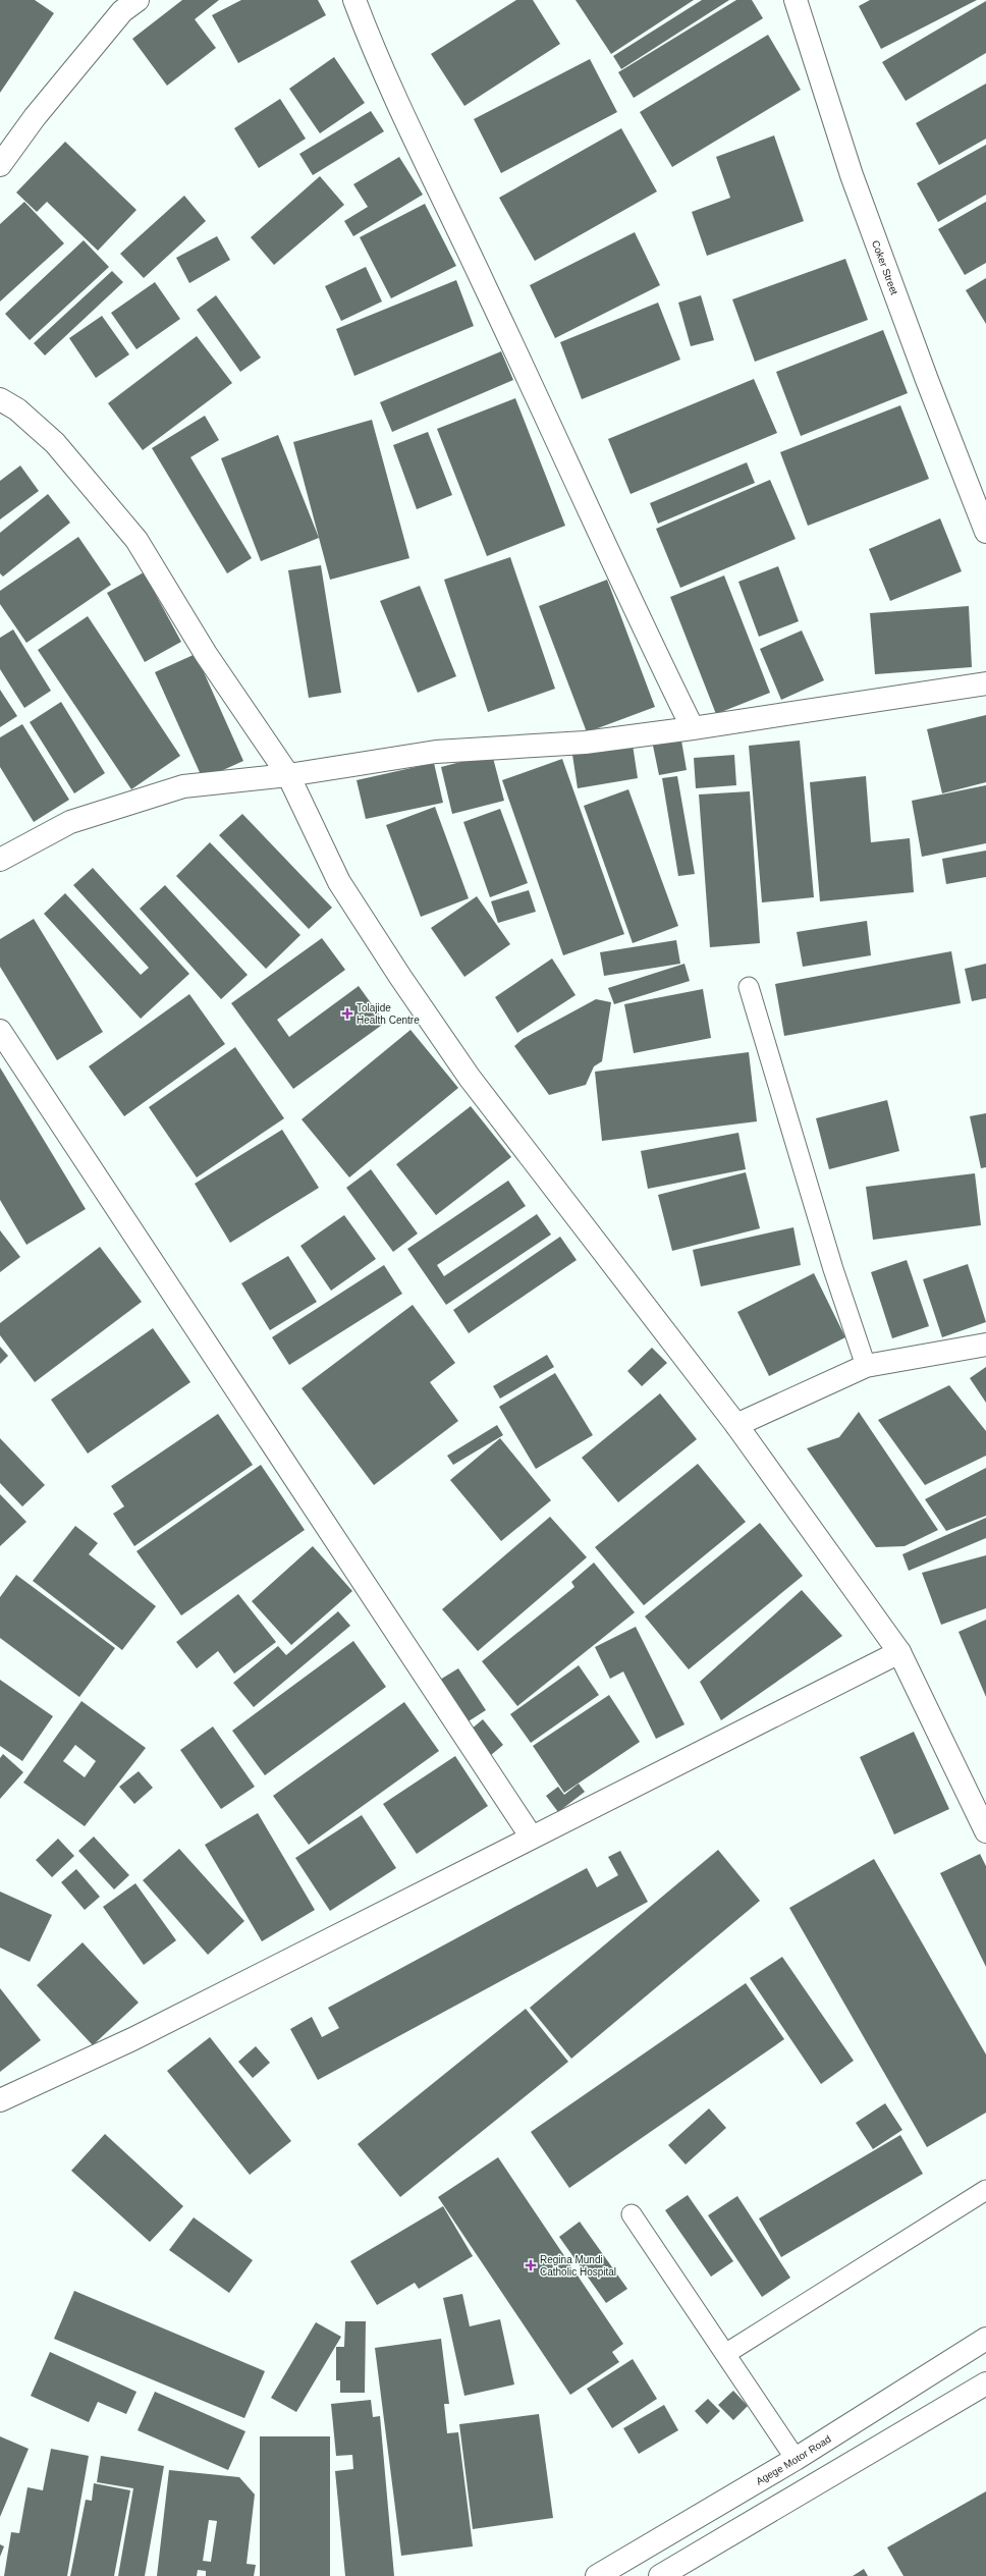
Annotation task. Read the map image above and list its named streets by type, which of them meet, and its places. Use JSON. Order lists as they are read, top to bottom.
{
  "streets": {
    "main road": ["Coker Street", "Agege Motor Road"]
  },
  "places": {
    "health": ["Tolajide Health Centre", "Regina Mundi Catholic Hospital"]
  }
}
